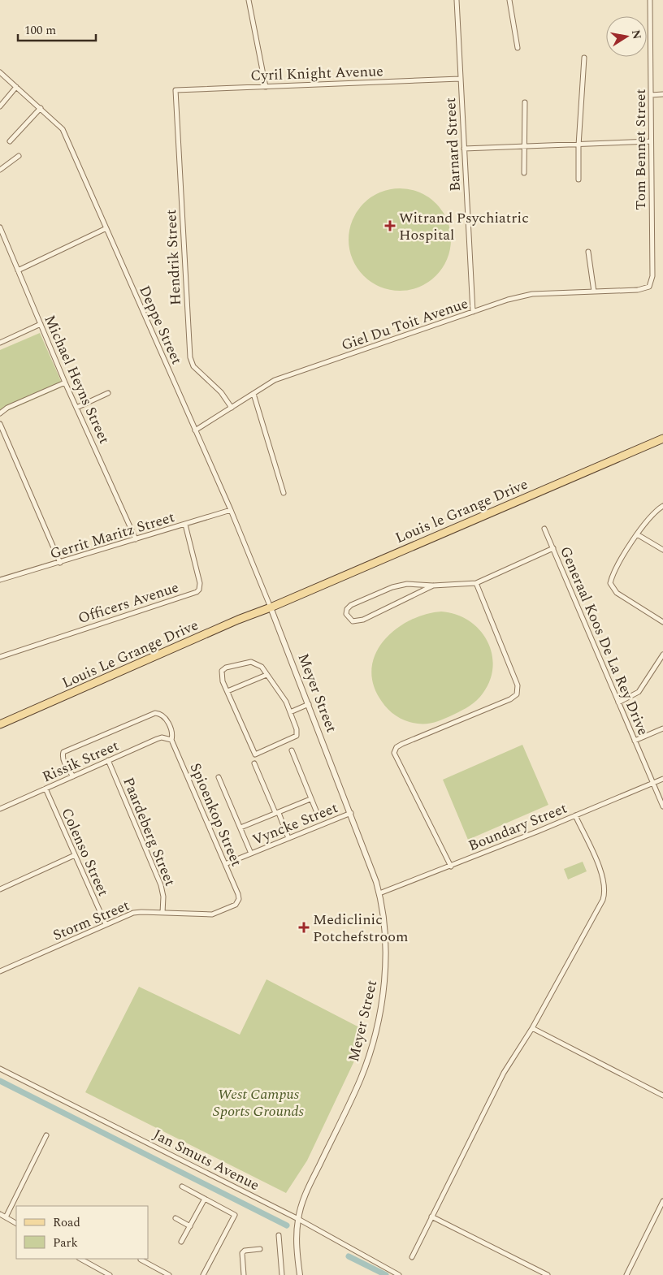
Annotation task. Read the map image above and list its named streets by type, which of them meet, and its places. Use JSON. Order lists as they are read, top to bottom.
{
  "streets": {
    "main road": ["Louis le Grange Drive", "Louis Le Grange Drive"],
    "street": [
      "Cyril Knight Avenue",
      "Barnard Street",
      "Tom Bennet Street",
      "Hendrik Street",
      "Giel Du Toit Avenue",
      "Deppe Street",
      "Michael Heyns Street",
      "Gerrit Maritz Street",
      "Officers Avenue",
      "Generaal Koos De La Rey Drive",
      "Meyer Street",
      "Rissik Street",
      "Spioenkop Street",
      "Vyncke Street",
      "Boundary Street",
      "Paardeberg Street",
      "Colenso Street",
      "Storm Street",
      "Jan Smuts Avenue"
    ]
  },
  "crossings": [
    ["Cyril Knight Avenue", "Barnard Street"],
    ["Cyril Knight Avenue", "Hendrik Street"],
    ["Barnard Street", "Giel Du Toit Avenue"],
    ["Tom Bennet Street", "Giel Du Toit Avenue"],
    ["Hendrik Street", "Giel Du Toit Avenue"],
    ["Giel Du Toit Avenue", "Deppe Street"],
    ["Deppe Street", "Louis le Grange Drive"],
    ["Deppe Street", "Gerrit Maritz Street"],
    ["Deppe Street", "Louis Le Grange Drive"],
    ["Deppe Street", "Meyer Street"],
    ["Michael Heyns Street", "Gerrit Maritz Street"],
    ["Louis le Grange Drive", "Louis Le Grange Drive"],
    ["Louis le Grange Drive", "Meyer Street"],
    ["Gerrit Maritz Street", "Officers Avenue"],
    ["Generaal Koos De La Rey Drive", "Boundary Street"],
    ["Louis Le Grange Drive", "Meyer Street"],
    ["Meyer Street", "Vyncke Street"],
    ["Meyer Street", "Boundary Street"],
    ["Meyer Street", "Jan Smuts Avenue"],
    ["Rissik Street", "Spioenkop Street"],
    ["Rissik Street", "Paardeberg Street"],
    ["Rissik Street", "Colenso Street"],
    ["Spioenkop Street", "Vyncke Street"],
    ["Spioenkop Street", "Storm Street"],
    ["Paardeberg Street", "Storm Street"],
    ["Colenso Street", "Storm Street"]
  ],
  "parks": ["West Campus Sports Grounds"],
  "places": {
    "health": ["Witrand Psychiatric Hospital", "Mediclinic Potchefstroom"]
  },
  "legend": ["Road", "Park"],
  "scale_bar": "100 m",
  "north": "right"
}
